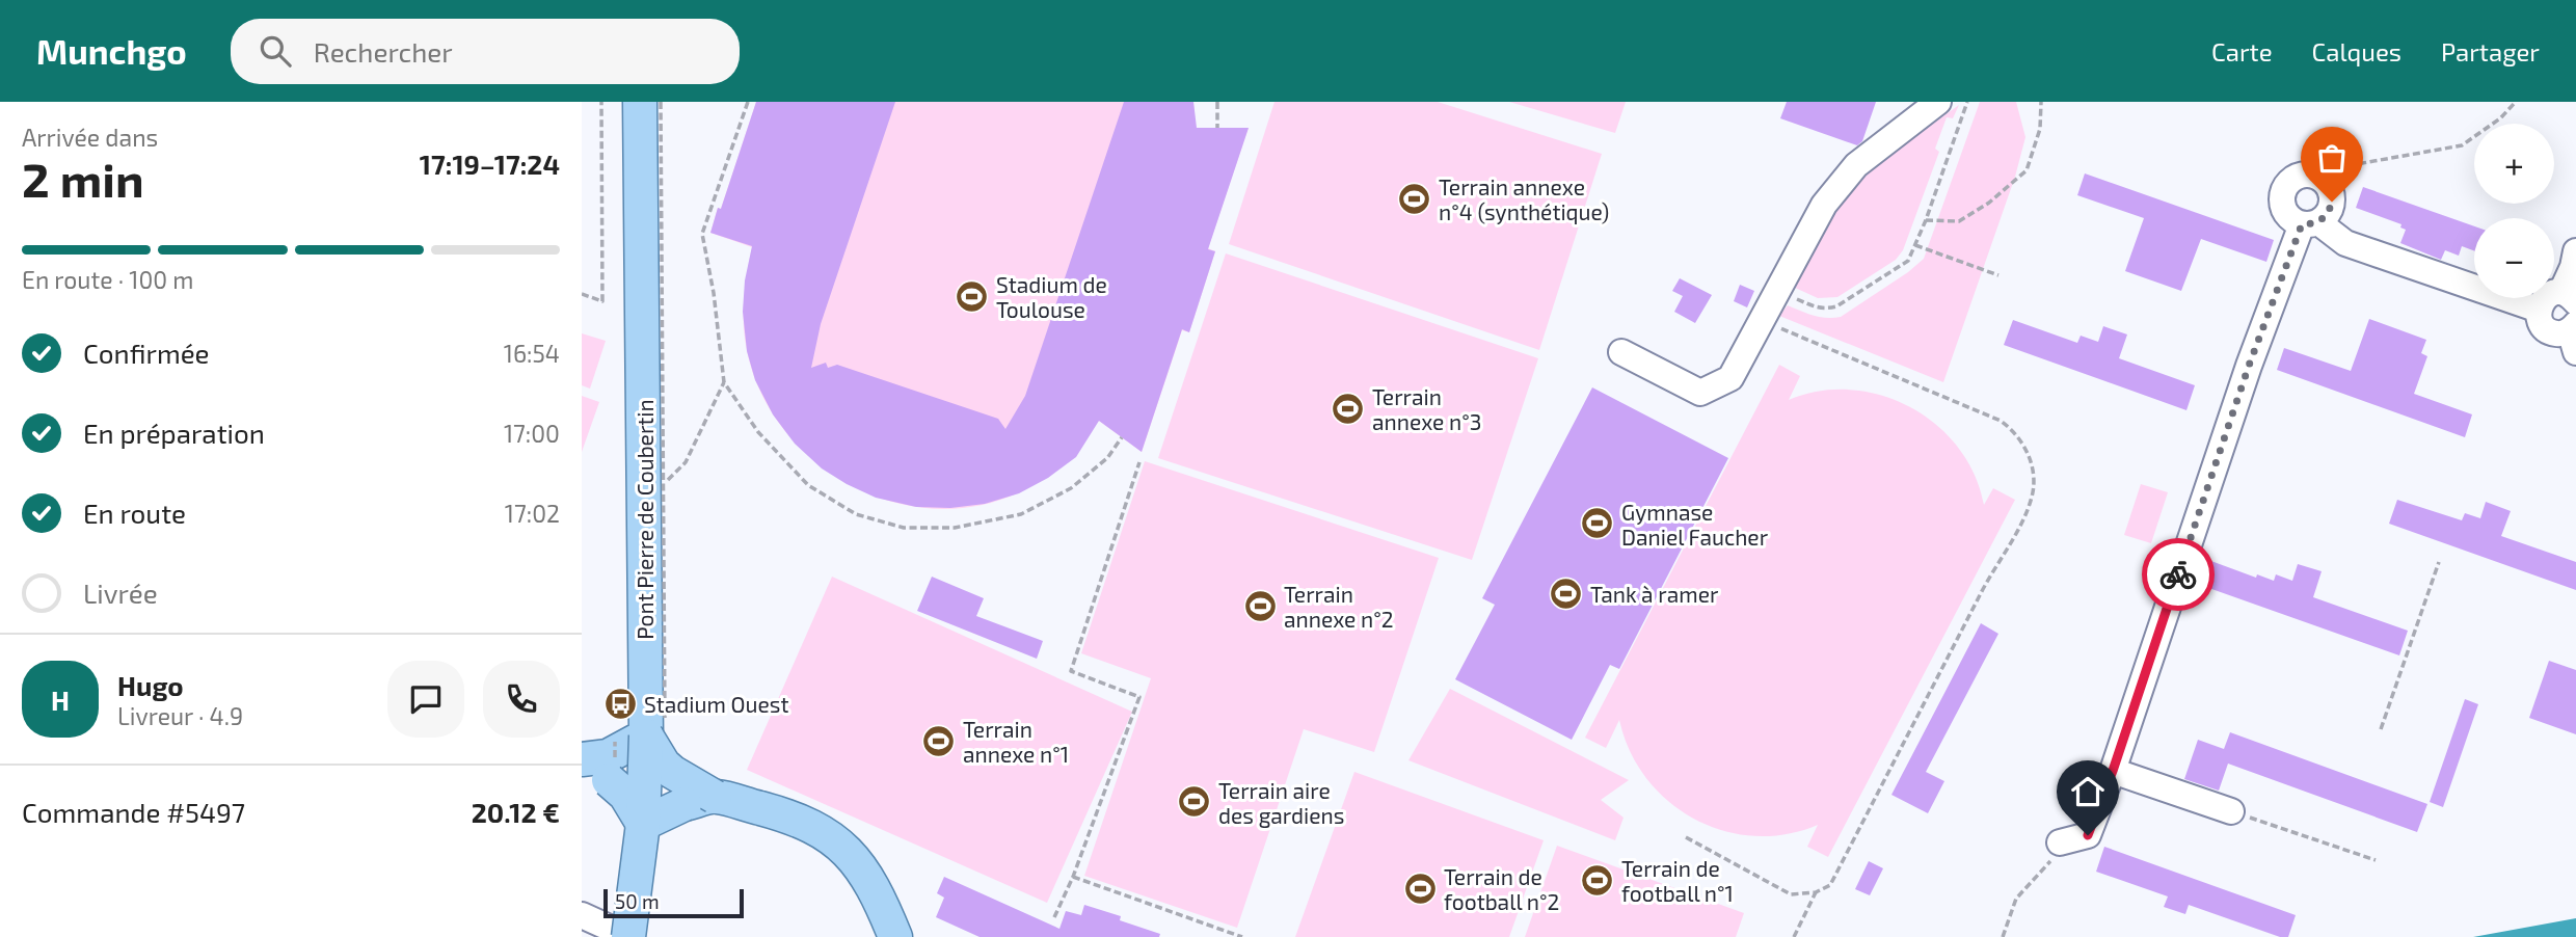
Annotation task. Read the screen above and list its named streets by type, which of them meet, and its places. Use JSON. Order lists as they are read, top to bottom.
{
  "streets": {
    "main road": ["Pont Pierre de Coubertin"]
  },
  "places": {
    "sports": [
      "Terrain annexe n°4 (synthétique)",
      "Stadium de Toulouse",
      "Terrain annexe n°3",
      "Gymnase Daniel Faucher",
      "Tank à ramer",
      "Terrain annexe n°2",
      "Terrain annexe n°1",
      "Terrain aire des gardiens",
      "Terrain de football n°1",
      "Terrain de football n°2"
    ],
    "bus stop": ["Stadium Ouest"]
  },
  "scale_bar": "50 m",
  "page": {
    "header": "Munchgo",
    "search": "Rechercher",
    "nav": ["Carte", "Calques", "Partager"],
    "heading": ["2 min", "Arrivée dans", "17:19–17:24"],
    "panel": [
      "Hugo",
      "Livreur · 4.9",
      "Commande #5497",
      "20.12 €"
    ],
    "map_buttons": ["+", "−"],
    "bar": "En route · 100 m",
    "list": [
      ["Confirmée", "16:54"],
      ["En préparation", "17:00"],
      ["En route", "17:02"],
      "Livrée"
    ],
    "round": "H",
    "scale": "50 m"
  }
}
